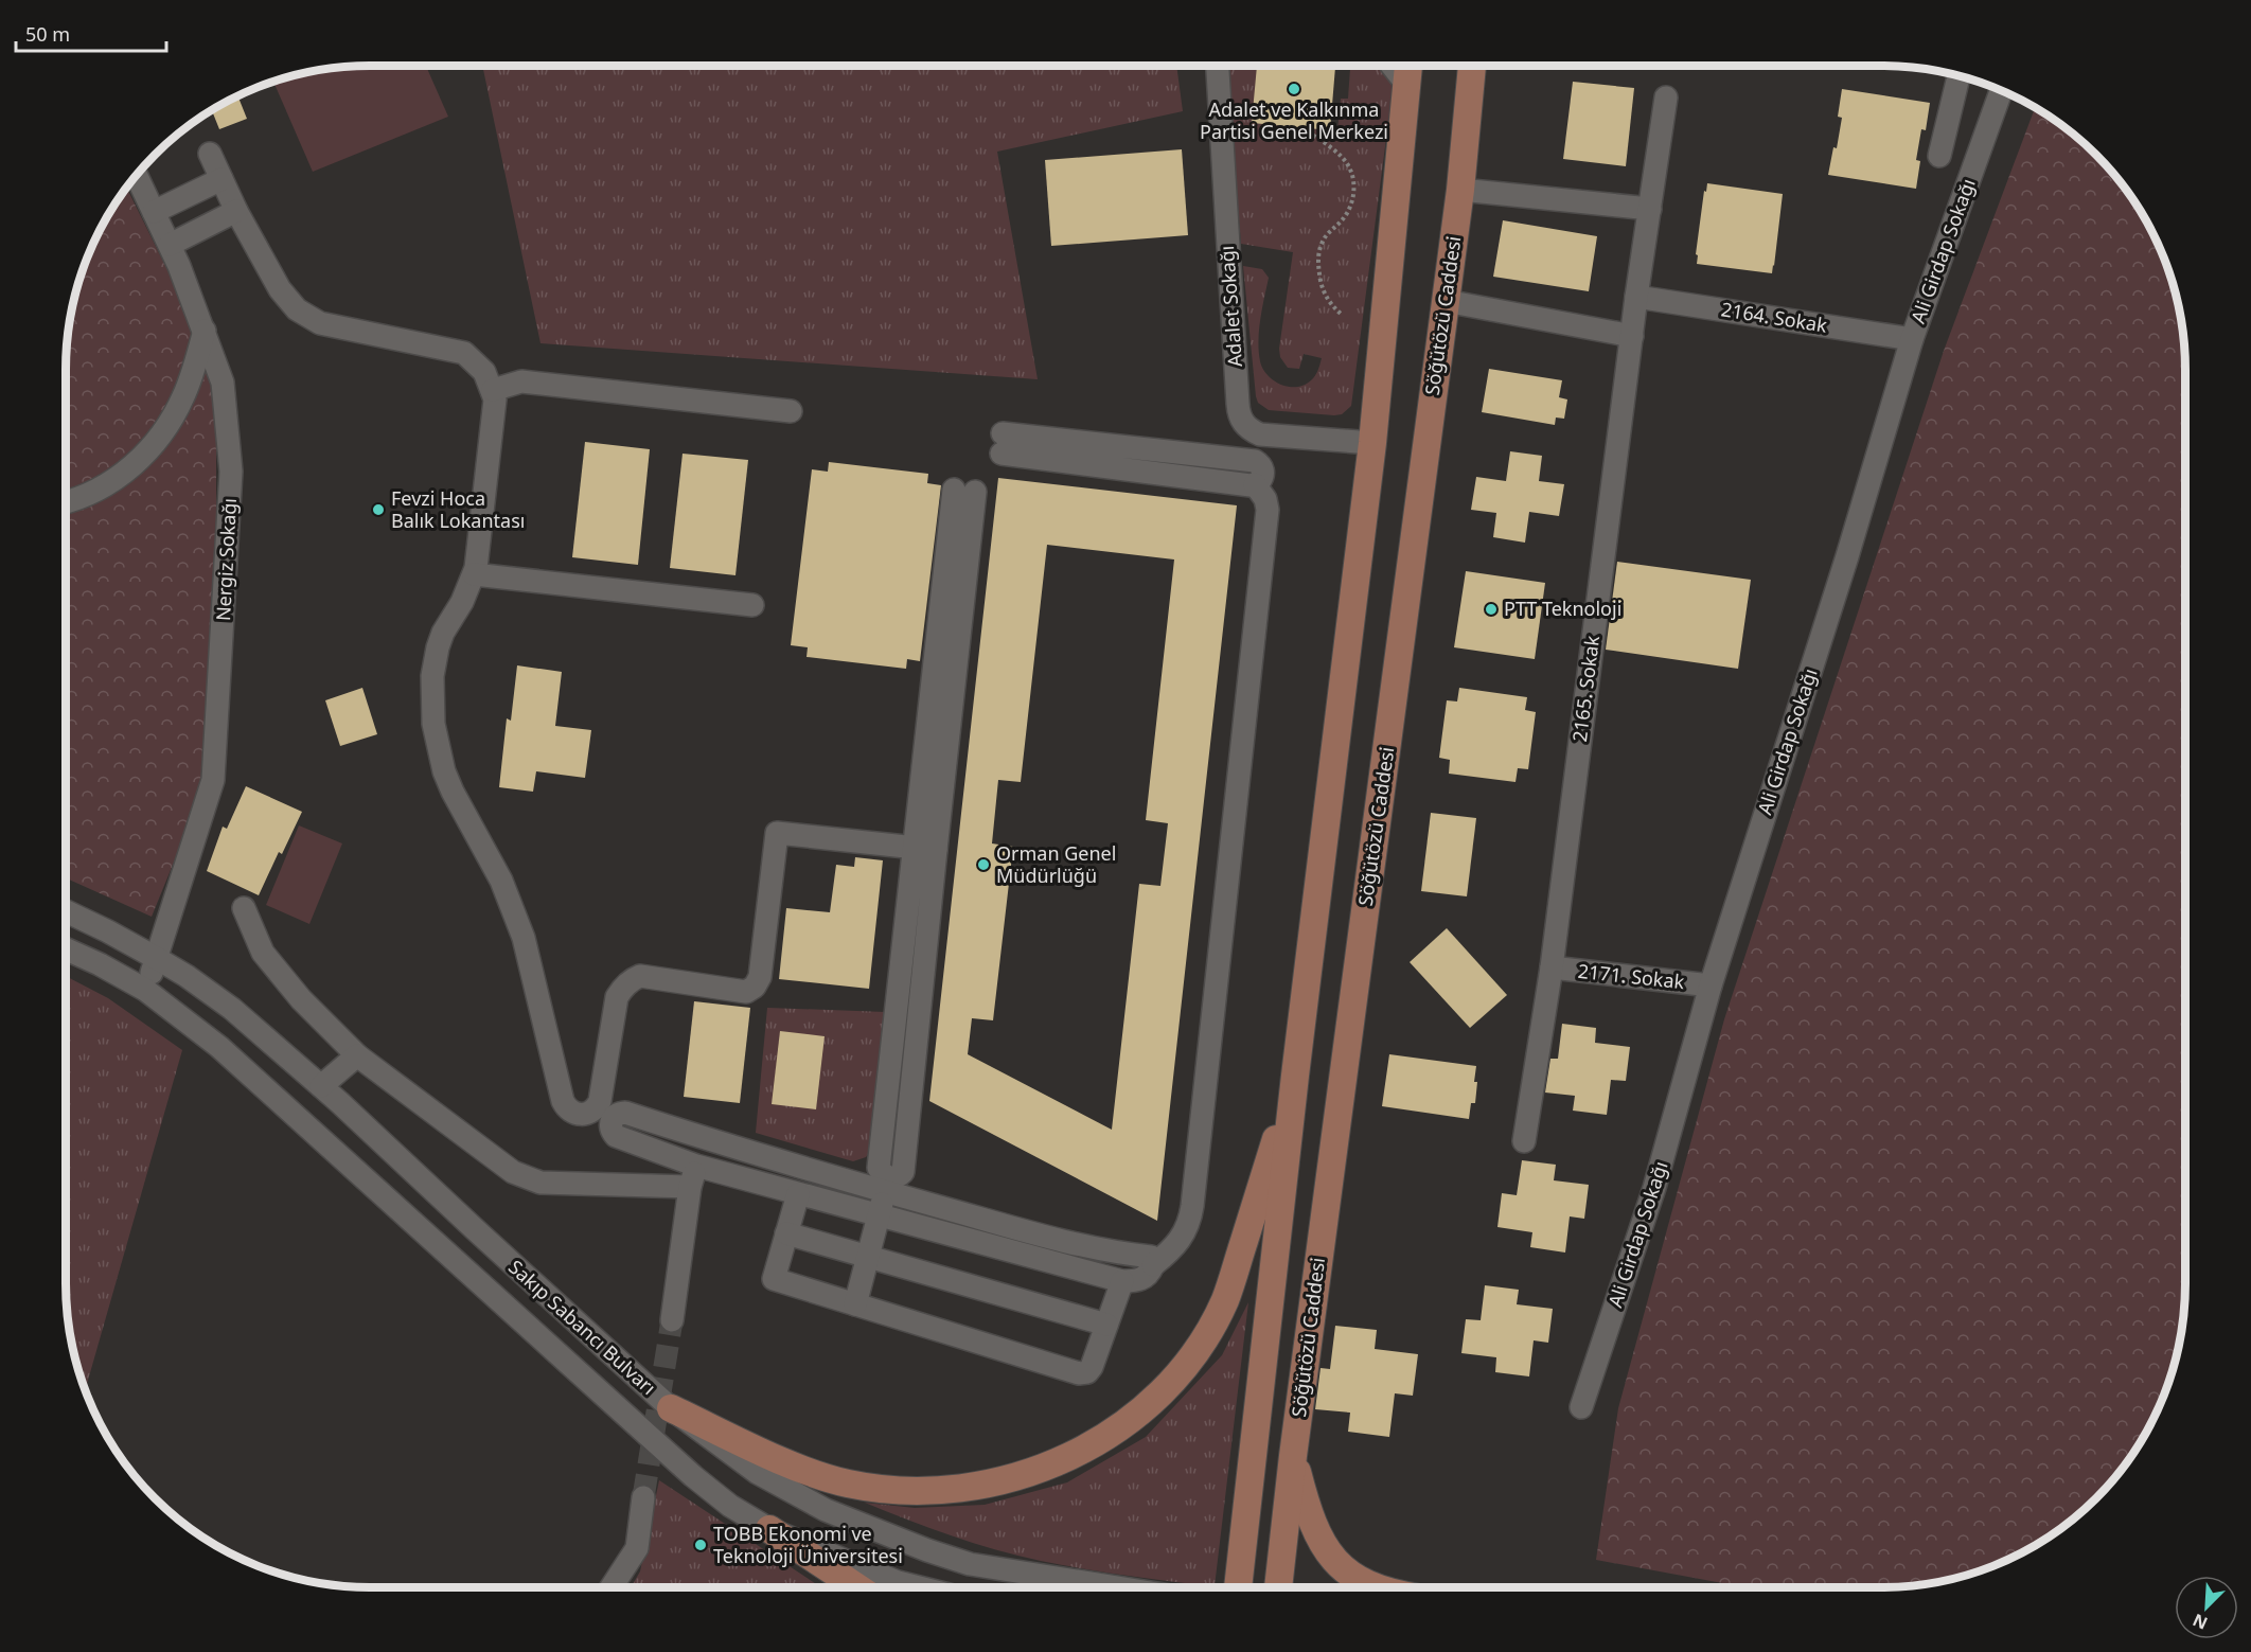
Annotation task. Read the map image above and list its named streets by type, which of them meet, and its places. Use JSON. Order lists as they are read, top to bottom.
{
  "streets": {
    "main road": ["Söğütözü Caddesi"],
    "street": [
      "Ali Girdap Sokağı",
      "Adalet Sokağı",
      "2164. Sokak",
      "Nergiz Sokağı",
      "2165. Sokak",
      "2171. Sokak",
      "Sakıp Sabancı Bulvarı"
    ]
  },
  "crossings": [
    ["Ali Girdap Sokağı", "2164. Sokak"],
    ["Ali Girdap Sokağı", "2171. Sokak"],
    ["2164. Sokak", "2165. Sokak"],
    ["Nergiz Sokağı", "Sakıp Sabancı Bulvarı"],
    ["2165. Sokak", "2171. Sokak"]
  ],
  "places": [
    "Adalet ve Kalkınma Partisi Genel Merkezi",
    "Fevzi Hoca Balık Lokantası",
    "PTT Teknoloji",
    "Orman Genel Müdürlüğü",
    "TOBB Ekonomi ve Teknoloji Üniversitesi"
  ],
  "scale_bar": "50 m",
  "north": "bottom left"
}
